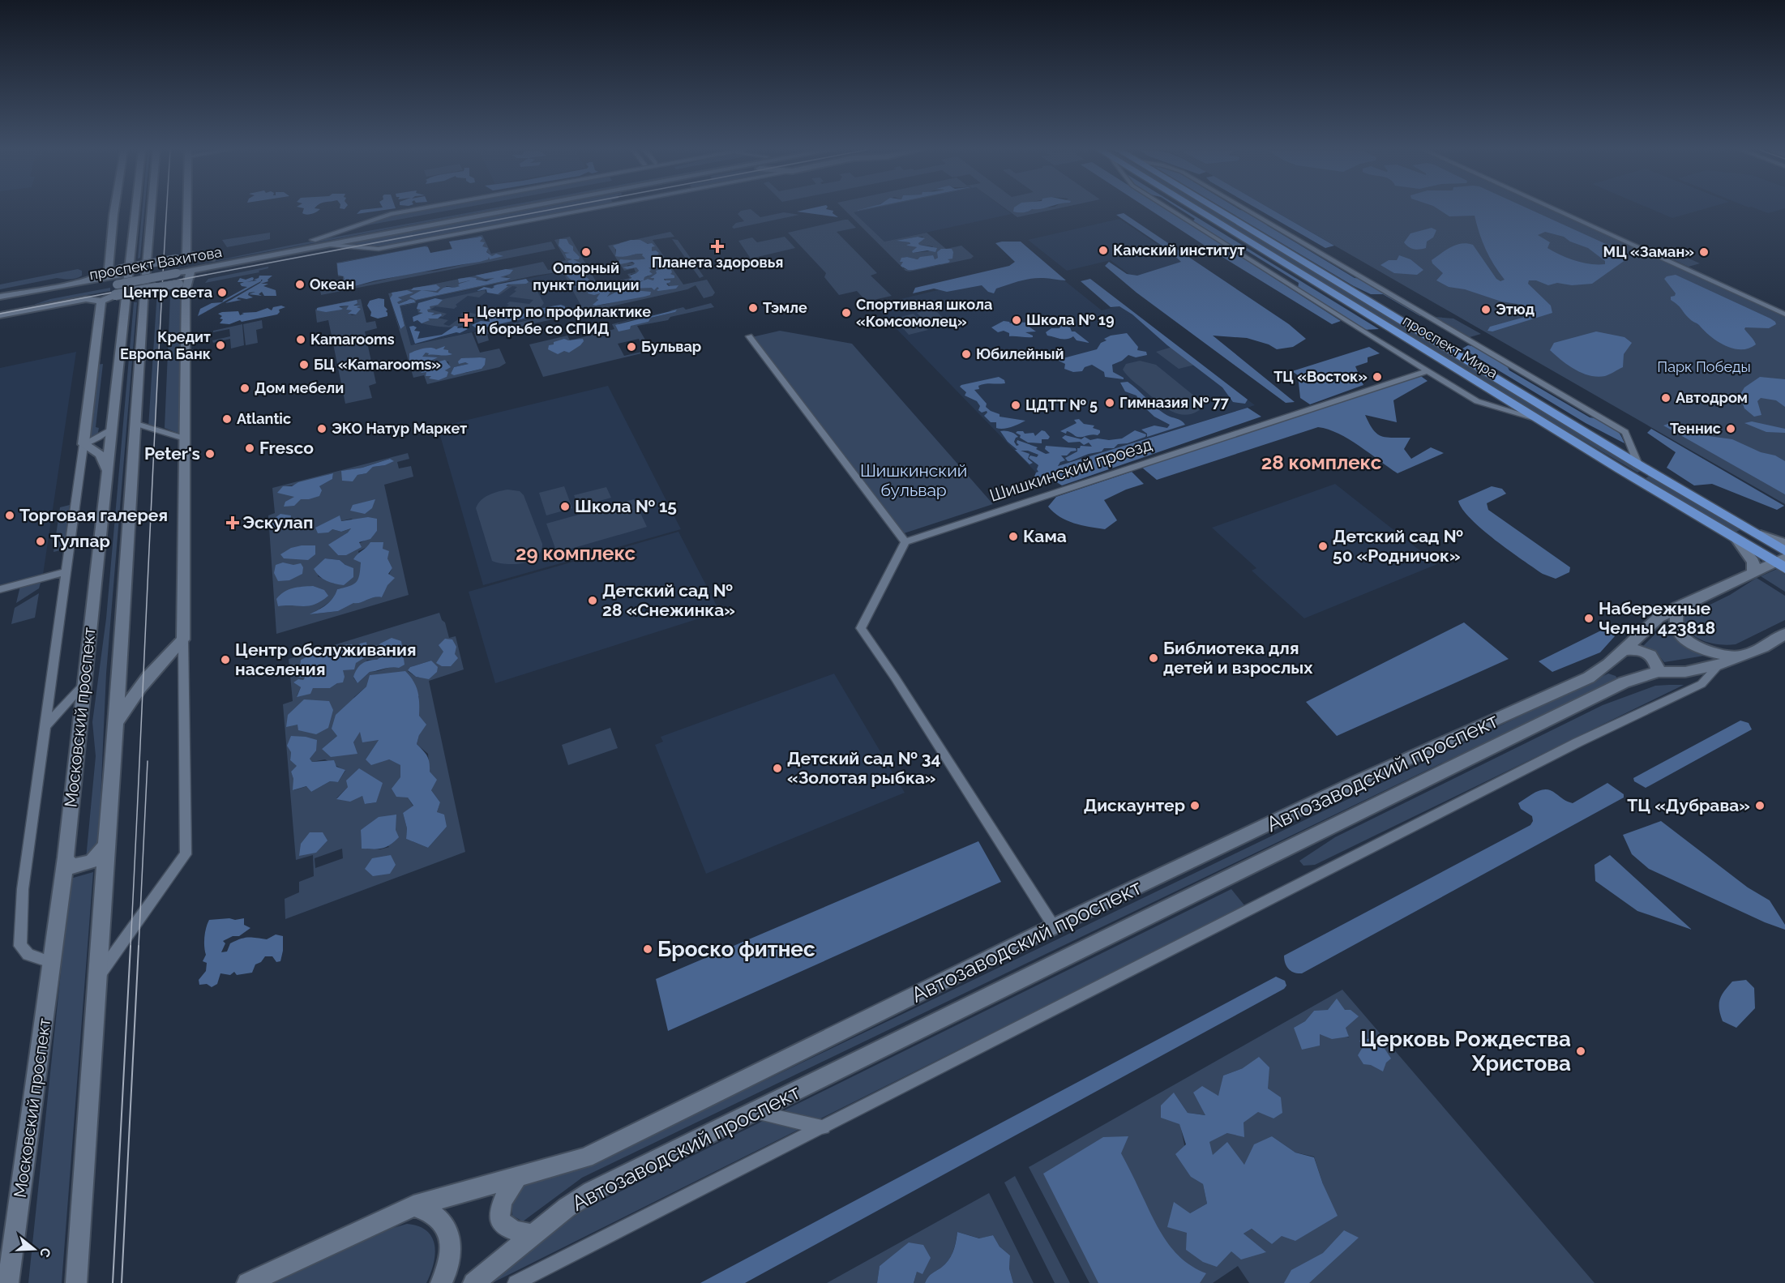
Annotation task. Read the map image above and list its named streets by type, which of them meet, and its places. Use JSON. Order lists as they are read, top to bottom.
{
  "streets": {
    "main road": [
      "проспект Вахитова",
      "проспект Мира",
      "Московский проспект",
      "Автозаводский проспект"
    ],
    "street": ["Шишкинский проезд"]
  },
  "crossings": [
    ["проспект Мира", "Автозаводский проспект"]
  ],
  "districts": ["28 комплекс", "29 комплекс"],
  "parks": ["Парк Победы", "Шишкинский бульвар"],
  "places": {
    "health": ["Планета здоровья", "Центр по профилактике и борьбе со СПИД", "Эскулап"],
    "other": [
      "Камский институт",
      "Опорный пункт полиции",
      "МЦ «Заман»",
      "Океан",
      "Центр света",
      "Тэмле",
      "Этюд",
      "Спортивная школа «Комсомолец»",
      "Школа № 19",
      "Kamarooms",
      "Кредит Европа Банк",
      "Бульвар",
      "Юбилейный",
      "БЦ «Kamarooms»",
      "ТЦ «Восток»",
      "Дом мебели",
      "Автодром",
      "Гимназия № 77",
      "ЦДТТ № 5",
      "Atlantic",
      "ЭКО Натур Маркет",
      "Теннис",
      "Fresco",
      "Peter's",
      "Школа № 15",
      "Торговая галерея",
      "Кама",
      "Тулпар",
      "Детский сад № 50 «Родничок»",
      "Детский сад № 28 «Снежинка»",
      "Набережные Челны 423818",
      "Библиотека для детей и взрослых",
      "Центр обслуживания населения",
      "Детский сад № 34 «Золотая рыбка»",
      "Дискаунтер",
      "ТЦ «Дубрава»",
      "Броско фитнес",
      "Церковь Рождества Христова"
    ]
  },
  "north": "right"
}
